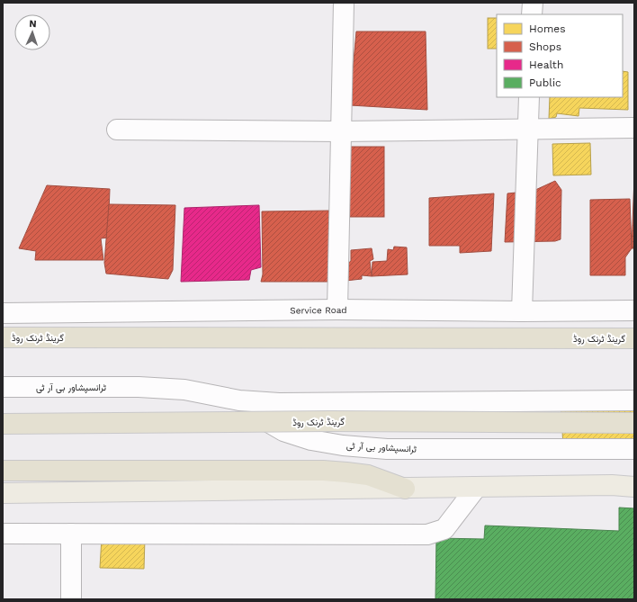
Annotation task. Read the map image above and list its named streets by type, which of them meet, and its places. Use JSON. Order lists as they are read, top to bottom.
{
  "streets": {
    "highway": ["گرینڈ ٹرنک روڈ"],
    "street": ["Service Road", "ٹرانسپشاور بی آر ٹی"]
  },
  "legend": [
    "Homes",
    "Shops",
    "Health",
    "Public"
  ],
  "north": "top"
}
